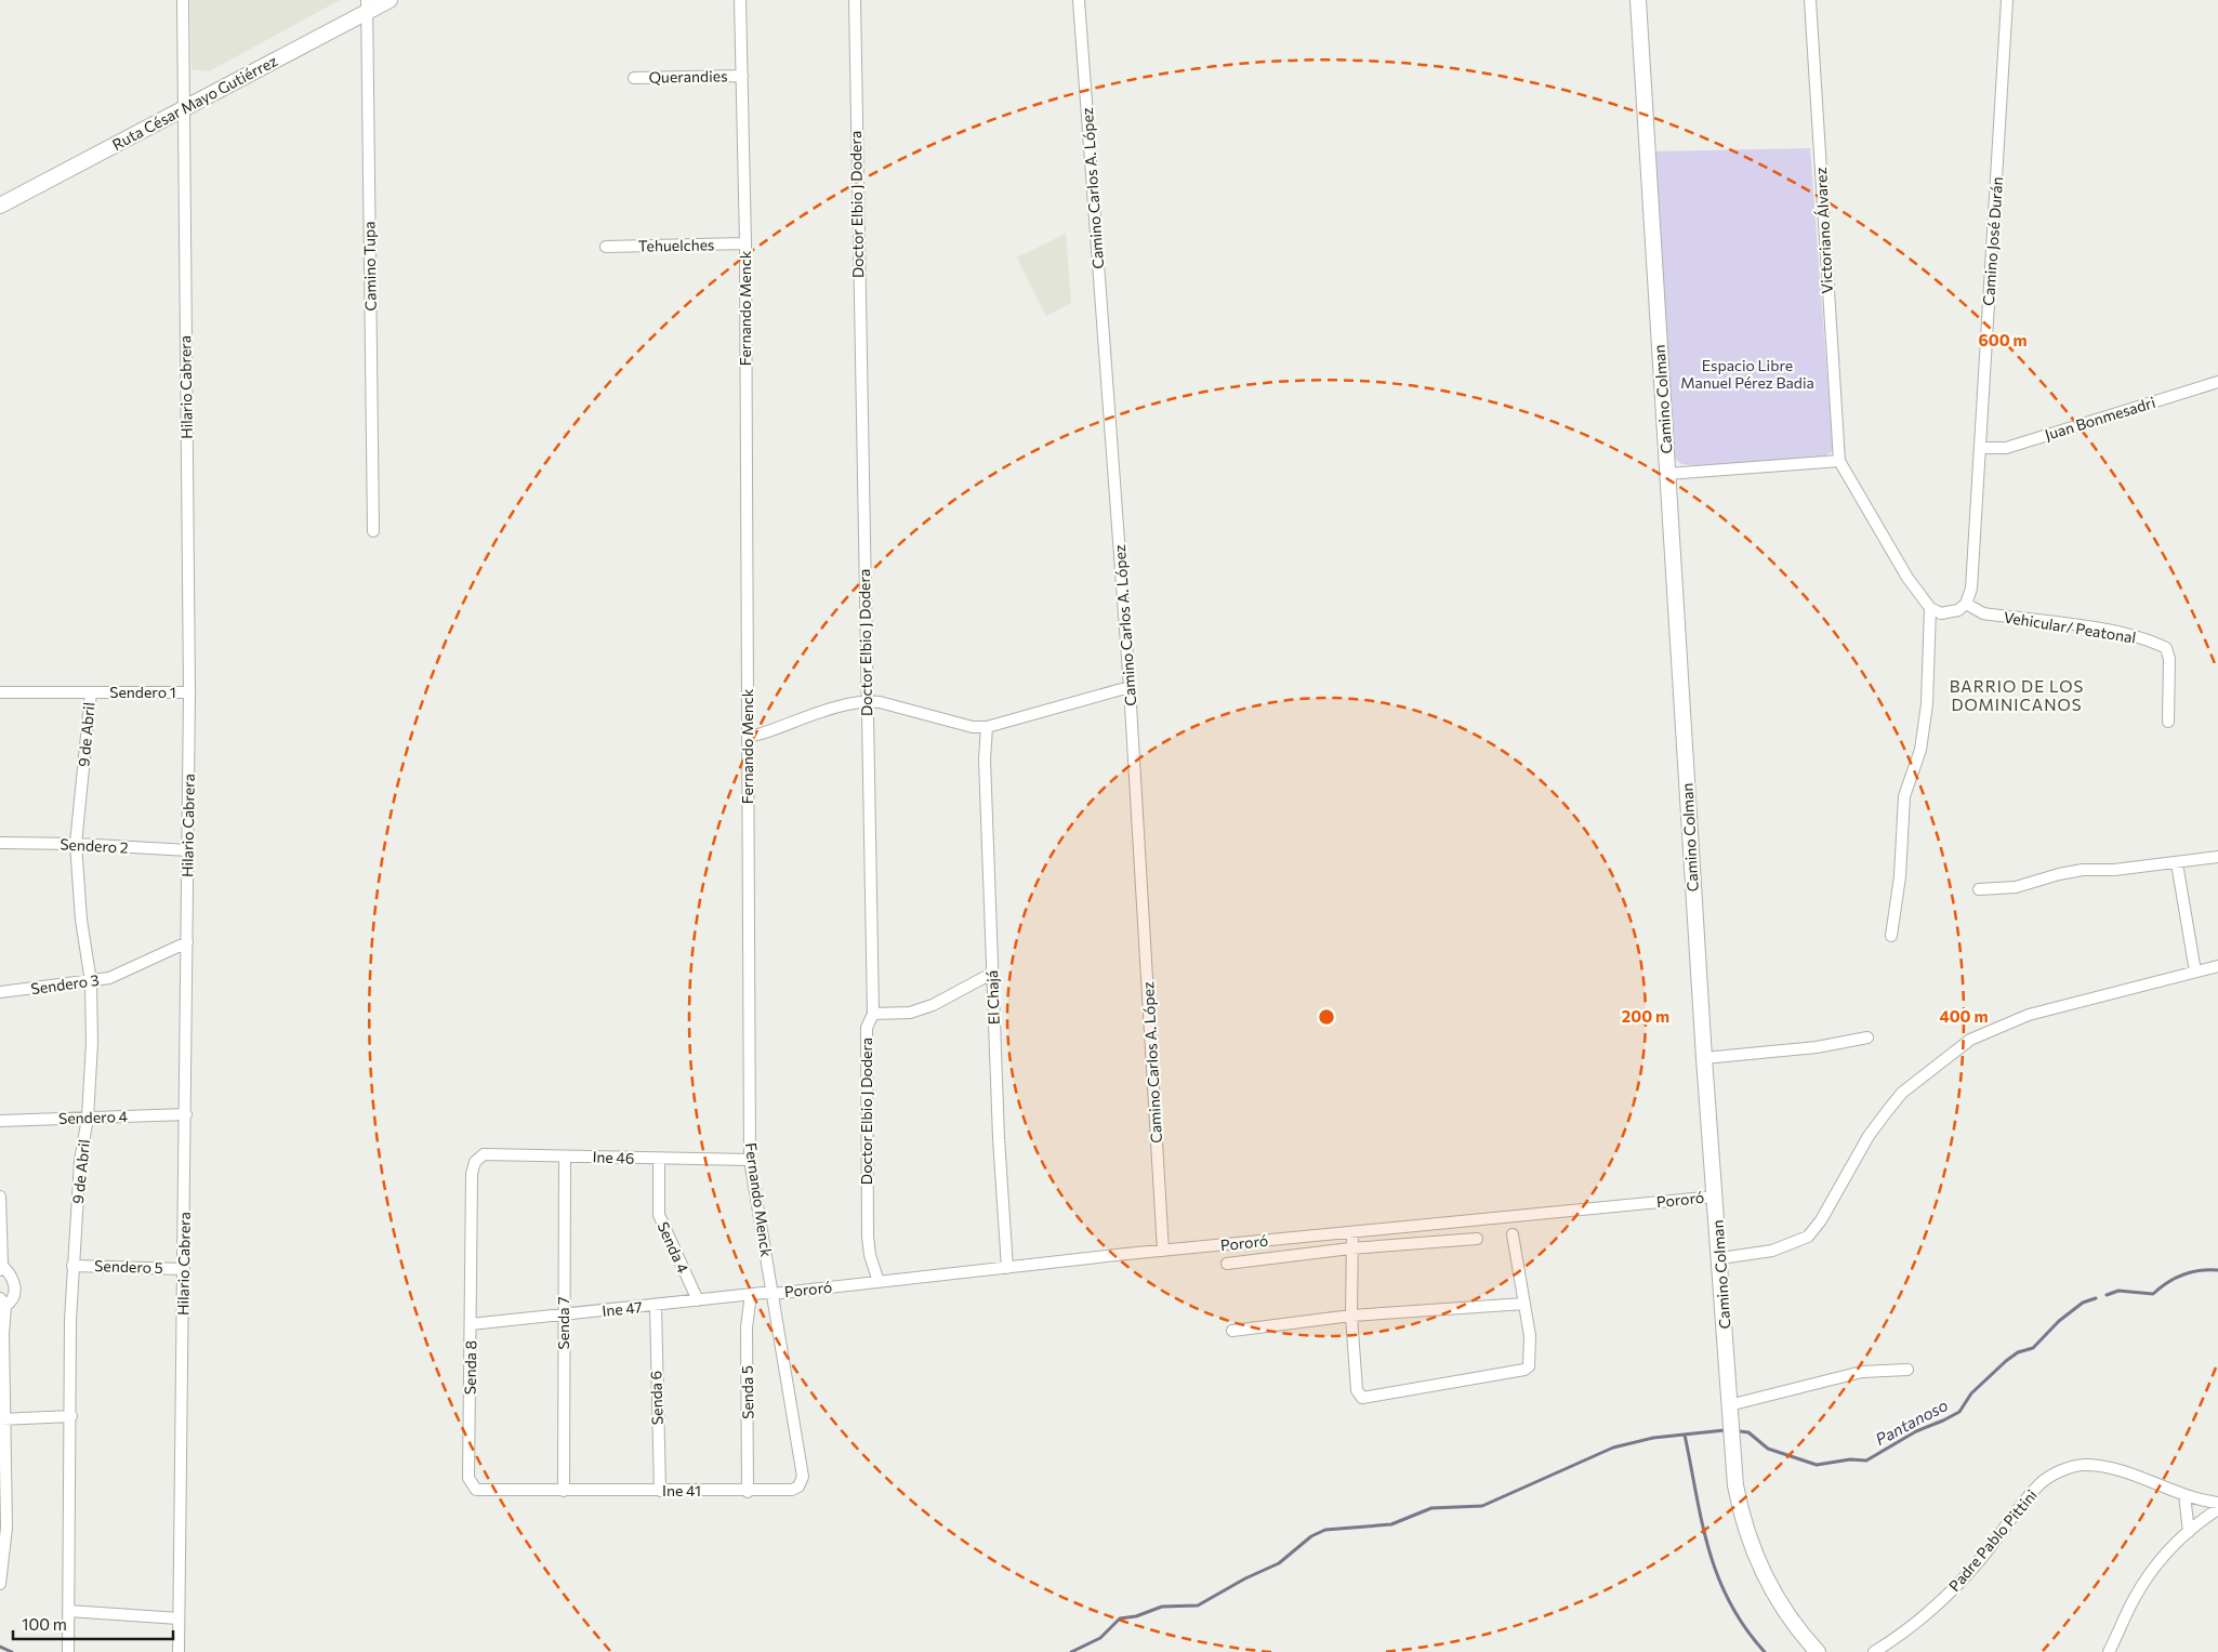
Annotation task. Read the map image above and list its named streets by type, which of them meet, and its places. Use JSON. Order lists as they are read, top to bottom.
{
  "streets": {
    "street": [
      "Querandies",
      "Ruta César Mayo Gutiérrez",
      "Camino Carlos A. López",
      "Doctor Elbio J Dodera",
      "Victoriano Álvarez",
      "Camino José Durán",
      "Tehuelches",
      "Camino Tupa",
      "Fernando Menck",
      "Hilario Cabrera",
      "Camino Colman",
      "Juan Bonmesadri",
      "Vehicular/ Peatonal",
      "Sendero 1",
      "9 de Abril",
      "Sendero 2",
      "Sendero 3",
      "El Chajá",
      "Sendero 4",
      "Ine 46",
      "Pororó",
      "Senda 4",
      "Sendero 5",
      "Ine 47",
      "Senda 7",
      "Senda 8",
      "Senda 5",
      "Senda 6",
      "Ine 41",
      "Padre Pablo Pittini"
    ]
  },
  "crossings": [
    ["Querandies", "Fernando Menck"],
    ["Ruta César Mayo Gutiérrez", "Camino Tupa"],
    ["Ruta César Mayo Gutiérrez", "Hilario Cabrera"],
    ["Camino Carlos A. López", "Pororó"],
    ["Doctor Elbio J Dodera", "Pororó"],
    ["Camino José Durán", "Juan Bonmesadri"],
    ["Camino José Durán", "Vehicular/ Peatonal"],
    ["Tehuelches", "Fernando Menck"],
    ["Fernando Menck", "Ine 46"],
    ["Fernando Menck", "Pororó"],
    ["Fernando Menck", "Ine 47"],
    ["Fernando Menck", "Ine 41"],
    ["Hilario Cabrera", "Sendero 1"],
    ["Hilario Cabrera", "Sendero 2"],
    ["Hilario Cabrera", "Sendero 3"],
    ["Hilario Cabrera", "Sendero 4"],
    ["Hilario Cabrera", "Sendero 5"],
    ["Camino Colman", "Pororó"],
    ["Sendero 1", "9 de Abril"],
    ["9 de Abril", "Sendero 2"],
    ["9 de Abril", "Sendero 3"],
    ["9 de Abril", "Sendero 4"],
    ["9 de Abril", "Sendero 5"],
    ["El Chajá", "Pororó"],
    ["Ine 46", "Senda 4"],
    ["Ine 46", "Senda 7"],
    ["Ine 46", "Senda 8"],
    ["Pororó", "Ine 47"],
    ["Senda 4", "Ine 47"],
    ["Ine 47", "Senda 7"],
    ["Ine 47", "Senda 8"],
    ["Ine 47", "Senda 5"],
    ["Ine 47", "Senda 6"],
    ["Senda 7", "Senda 8"],
    ["Senda 7", "Ine 41"],
    ["Senda 8", "Ine 41"],
    ["Senda 5", "Ine 41"],
    ["Senda 6", "Ine 41"]
  ],
  "districts": ["BARRIO DE LOS DOMINICANOS"],
  "water": ["Pantanoso"],
  "parks": ["Espacio Libre Manuel Pérez Badia"],
  "scale_bar": "100 m",
  "rings": ["600 m", "200 m", "400 m"]
}
